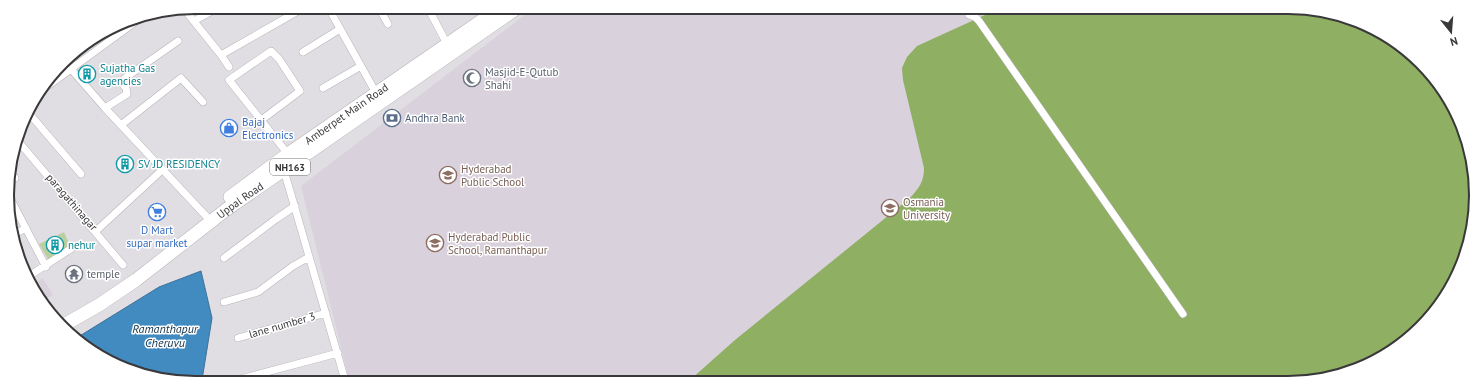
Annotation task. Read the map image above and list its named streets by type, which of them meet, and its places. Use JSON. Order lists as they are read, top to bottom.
{
  "streets": {
    "highway": ["Amberpet Main Road", "NH163", "Uppal Road"],
    "street": ["paragathinagar", "lane number 3"]
  },
  "crossings": [
    ["Amberpet Main Road", "Uppal Road"]
  ],
  "water": ["Ramanthapur Cheruvu"],
  "places": {
    "building": ["Sujatha Gas agencies", "SV JD RESIDENCY", "nehur"],
    "mosque": ["Masjid-E-Qutub Shahi"],
    "bank": ["Andhra Bank"],
    "shop": ["Bajaj Electronics"],
    "school or university": ["Hyderabad Public School", "Osmania University", "Hyderabad Public School, Ramanthapur"],
    "supermarket": ["D Mart supar market"],
    "temple": ["temple"]
  },
  "north": "bottom"
}
